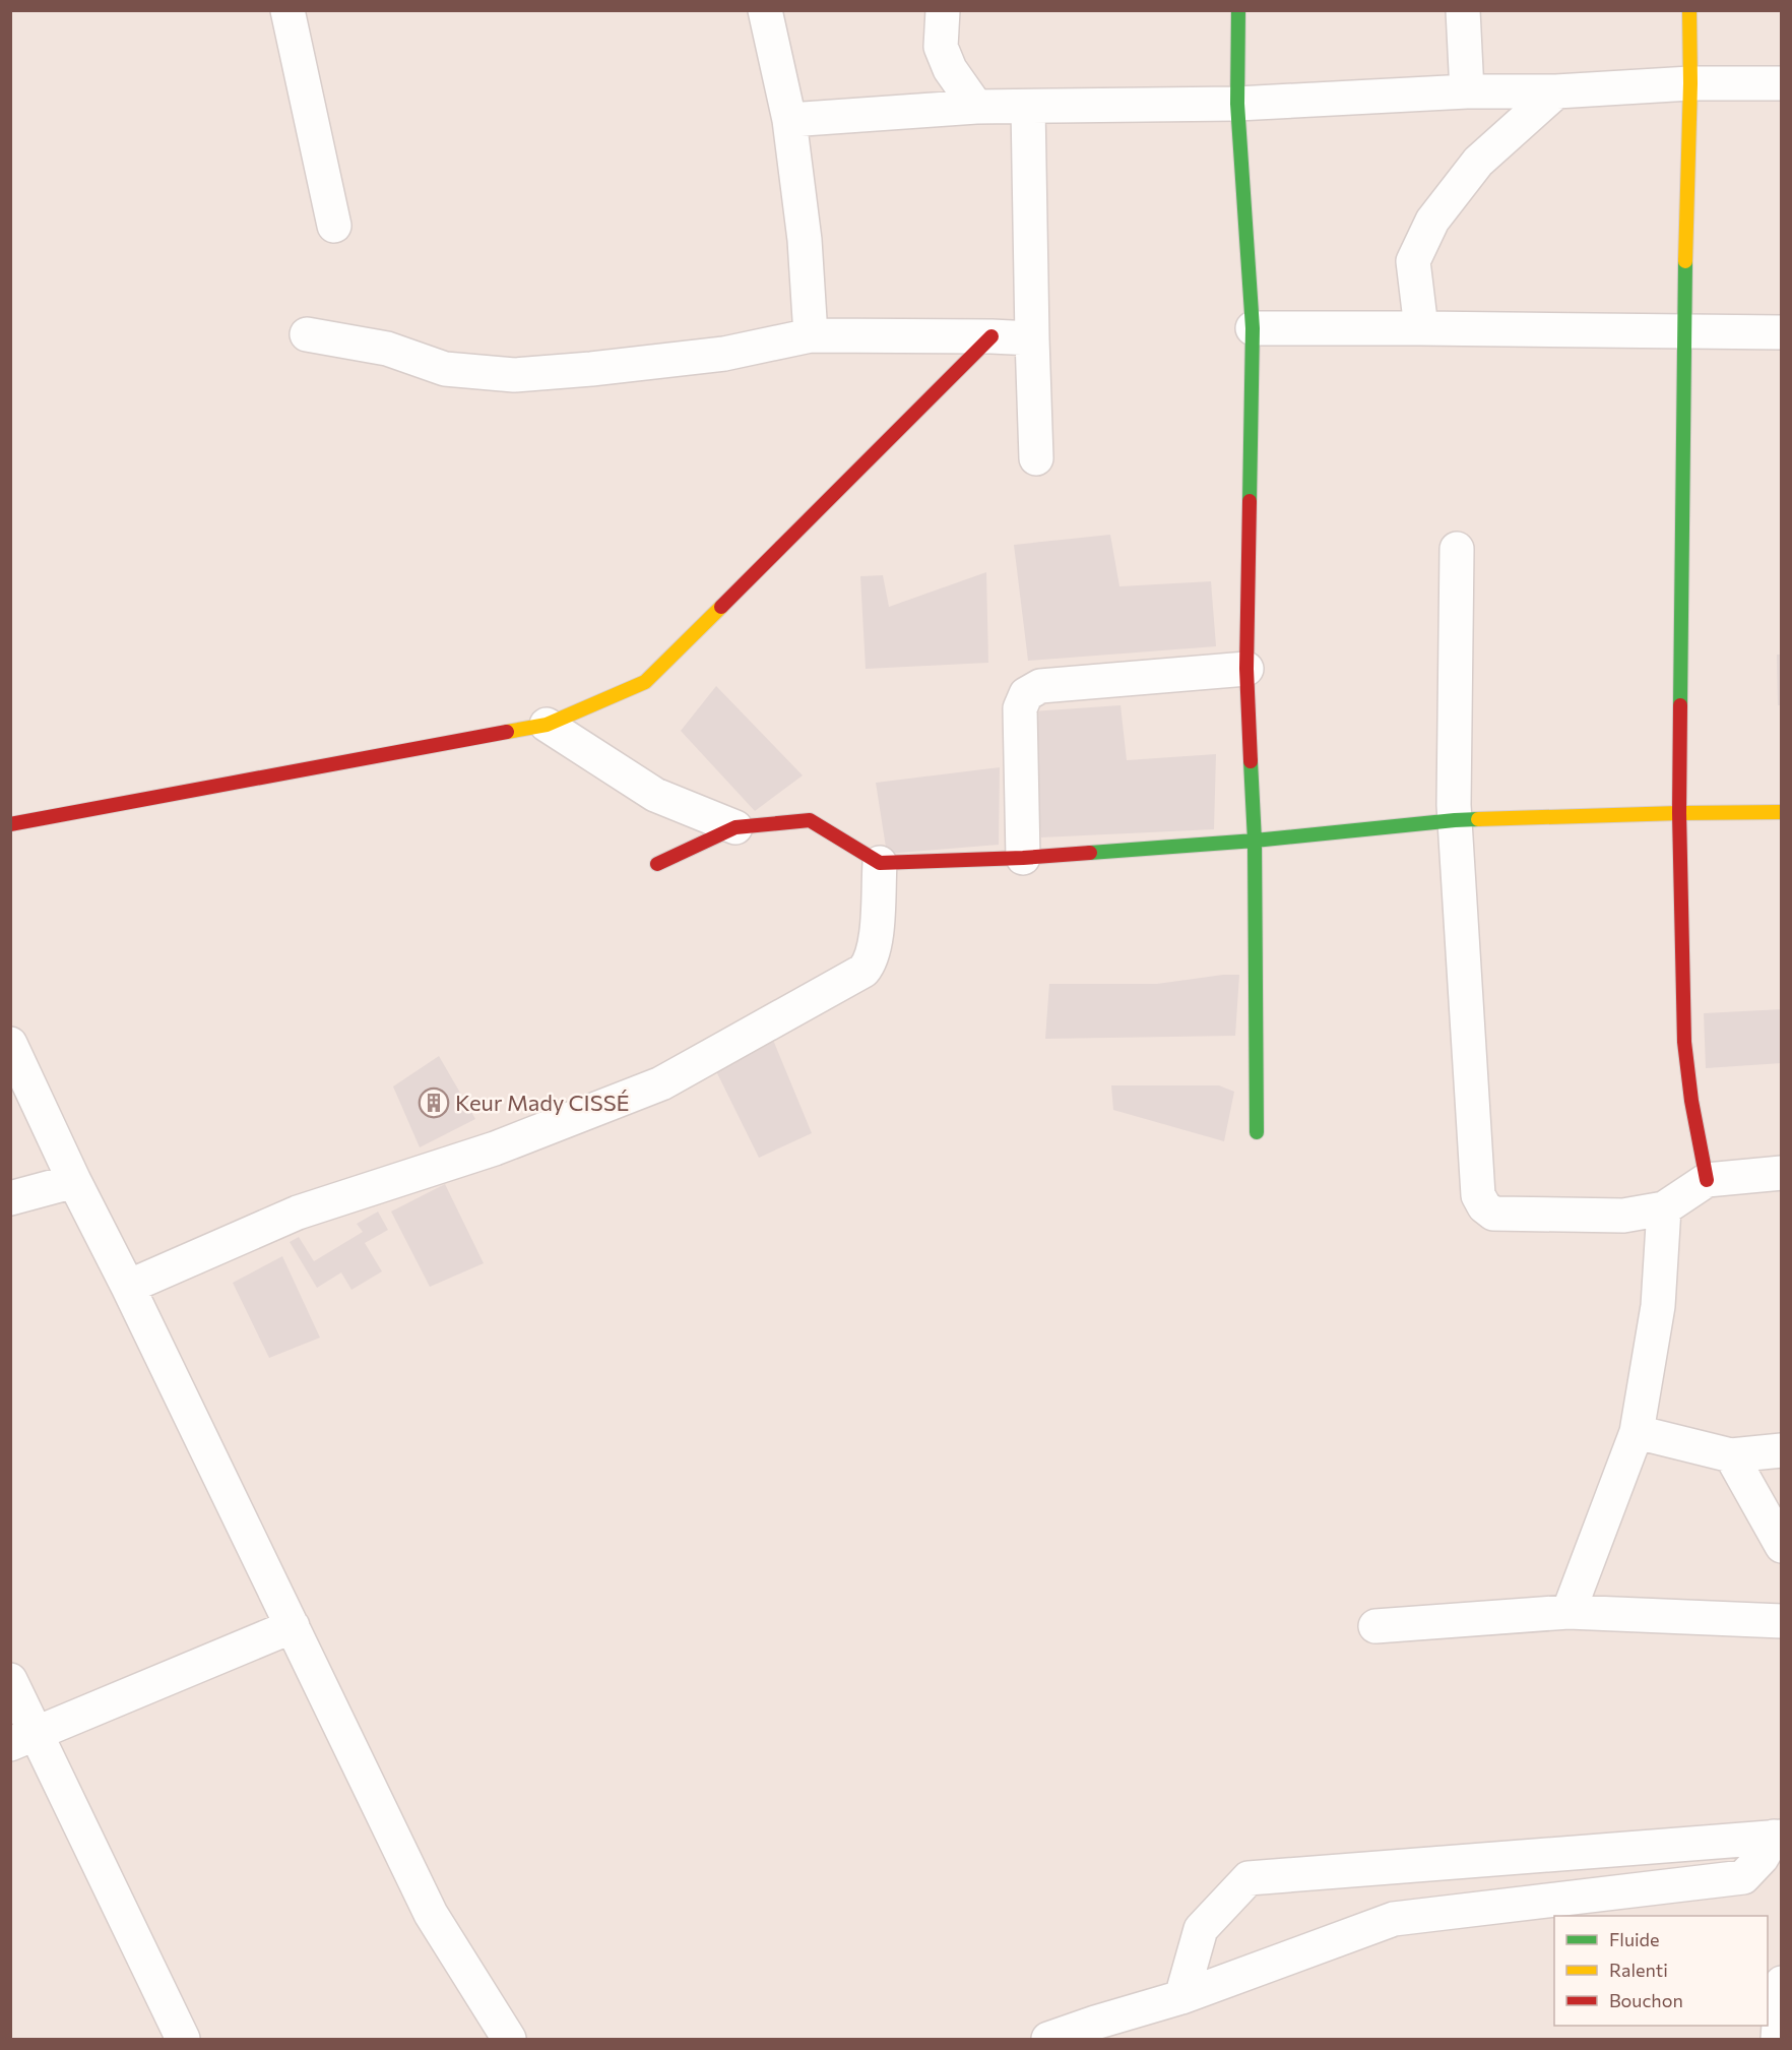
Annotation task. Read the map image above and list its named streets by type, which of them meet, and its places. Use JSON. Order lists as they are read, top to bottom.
{
  "places": {
    "building": ["Keur Mady CISSÉ"]
  },
  "legend": ["Fluide", "Ralenti", "Bouchon"]
}
